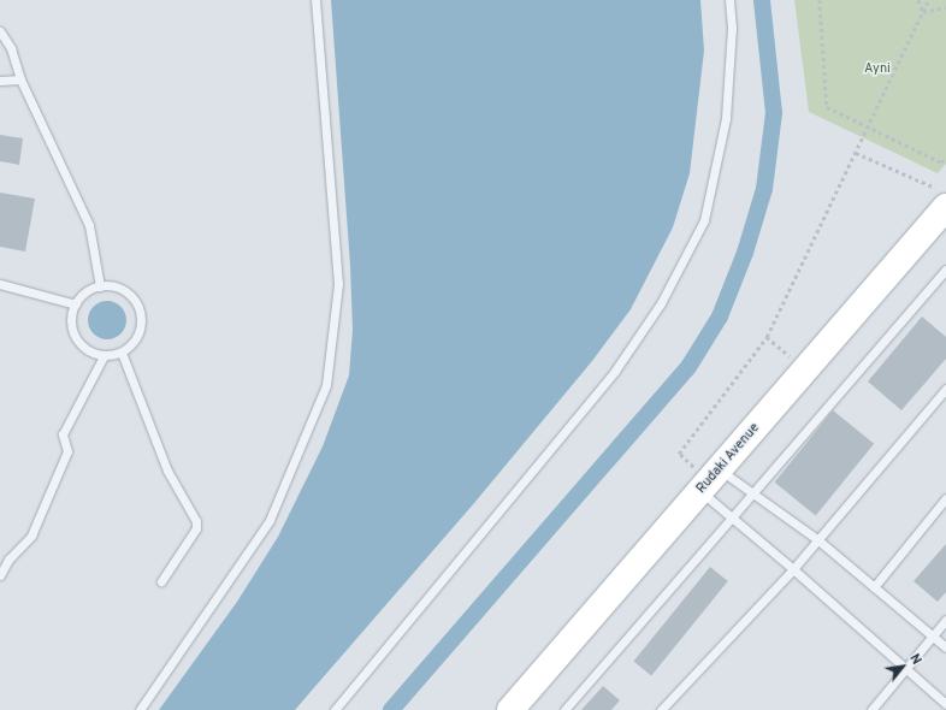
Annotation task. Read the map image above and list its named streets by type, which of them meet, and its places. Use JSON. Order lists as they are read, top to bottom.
{
  "streets": {
    "highway": ["Rudaki Avenue"]
  },
  "parks": ["Ayni"],
  "north": "top right"
}
